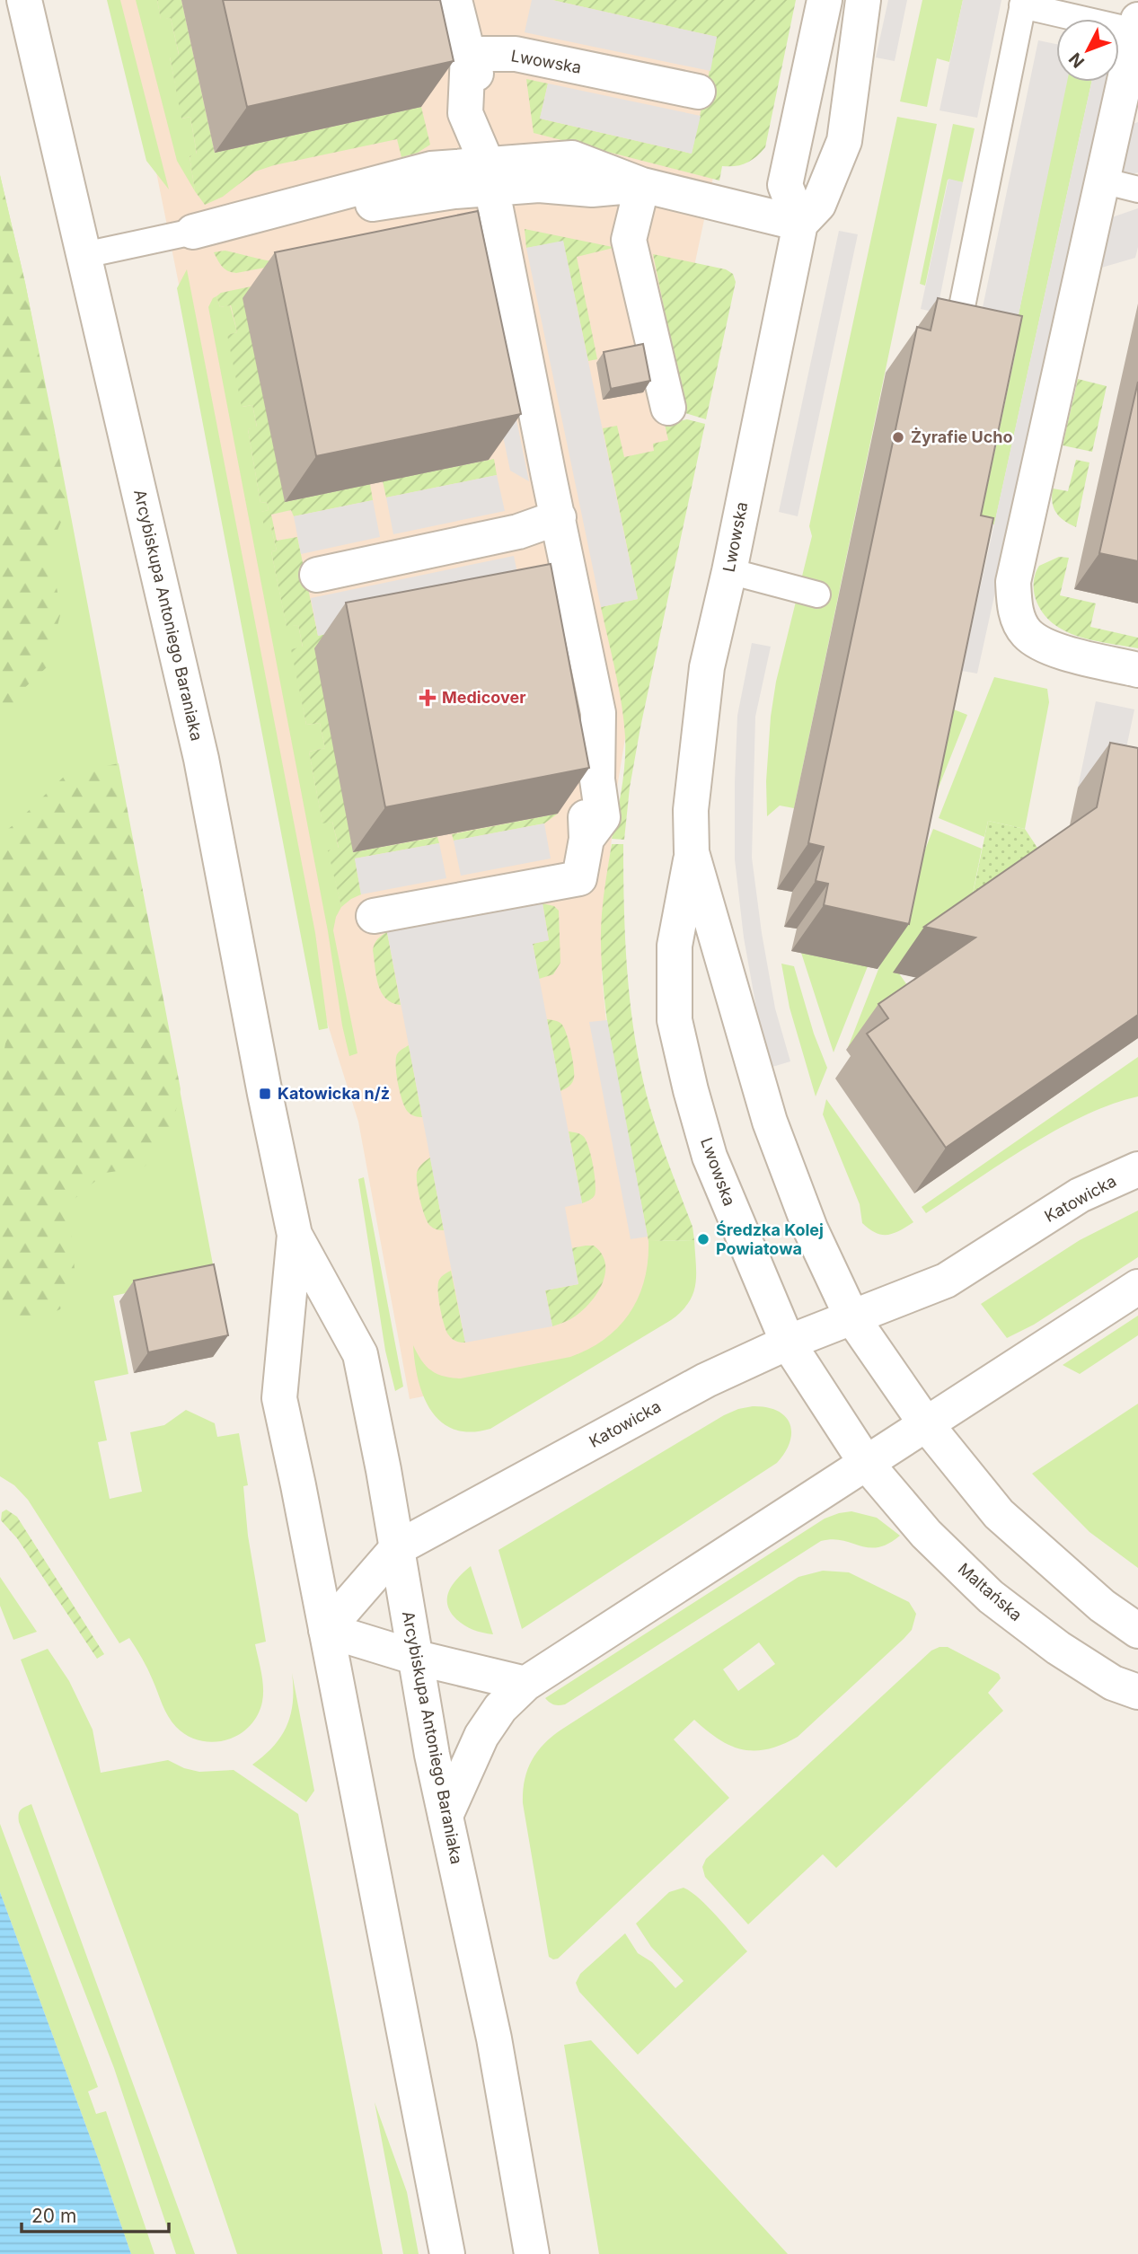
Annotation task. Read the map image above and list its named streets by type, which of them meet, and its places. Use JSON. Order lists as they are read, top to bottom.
{
  "streets": {
    "street": [
      "Lwowska",
      "Arcybiskupa Antoniego Baraniaka",
      "Katowicka",
      "Maltańska"
    ]
  },
  "crossings": [
    ["Lwowska", "Katowicka"],
    ["Lwowska", "Maltańska"],
    ["Arcybiskupa Antoniego Baraniaka", "Katowicka"]
  ],
  "places": {
    "other": ["Żyrafie Ucho", "Średzka Kolej Powiatowa"],
    "health": ["Medicover"],
    "transit": ["Katowicka n/ż"]
  },
  "scale_bar": "20 m",
  "north": "bottom left"
}
